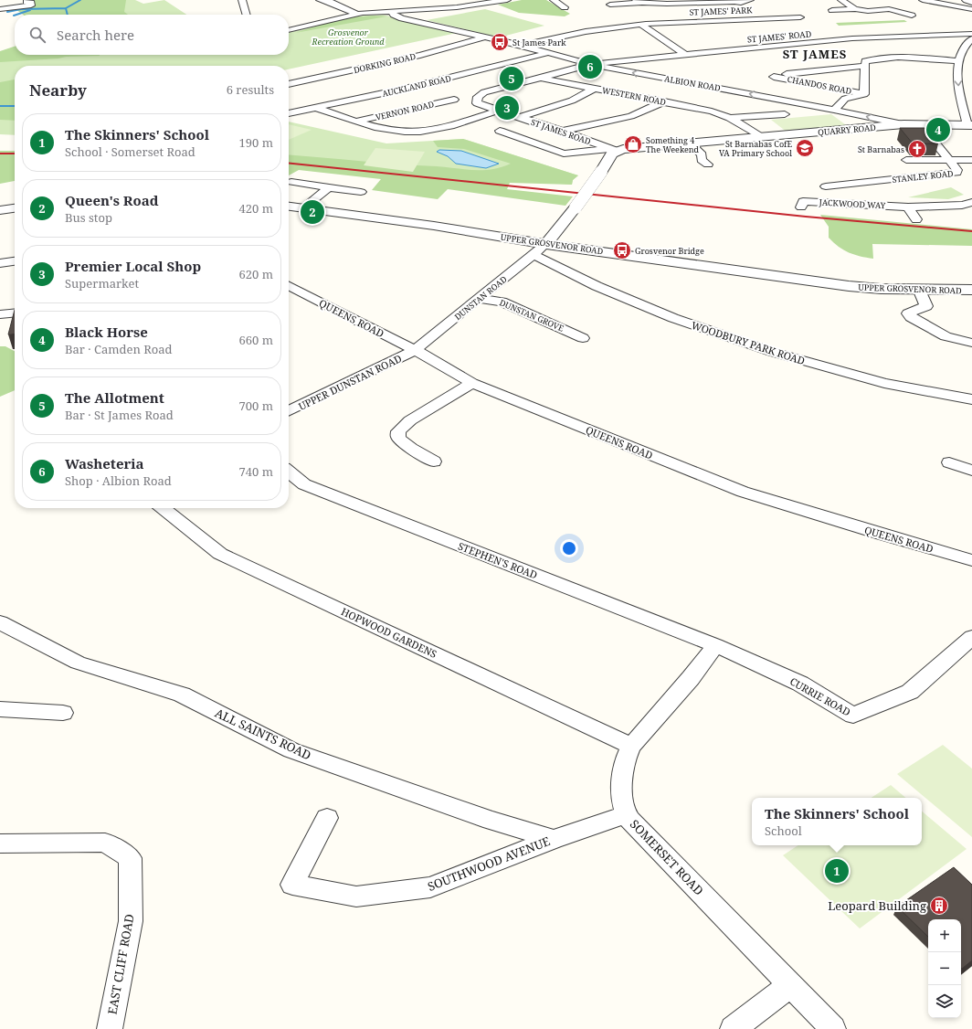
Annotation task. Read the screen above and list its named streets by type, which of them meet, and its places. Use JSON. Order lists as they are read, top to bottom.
{
  "streets": {
    "street": [
      "ST JAMES' PARK",
      "ST JAMES' ROAD",
      "DORKING ROAD",
      "ALBION ROAD",
      "CHANDOS ROAD",
      "AUCKLAND ROAD",
      "WESTERN ROAD",
      "VERNON ROAD",
      "QUARRY ROAD",
      "ST JAMES ROAD",
      "STANLEY ROAD",
      "JACKWOOD WAY",
      "UPPER GROSVENOR ROAD",
      "DUNSTAN ROAD",
      "DUNSTAN GROVE",
      "QUEENS ROAD",
      "WOODBURY PARK ROAD",
      "UPPER DUNSTAN ROAD",
      "STEPHEN'S ROAD",
      "HOPWOOD GARDENS",
      "CURRIE ROAD",
      "ALL SAINTS ROAD",
      "SOMERSET ROAD",
      "SOUTHWOOD AVENUE",
      "EAST CLIFF ROAD"
    ]
  },
  "crossings": [
    ["ST JAMES' PARK", "ALBION ROAD"],
    ["ST JAMES' ROAD", "ALBION ROAD"],
    ["DORKING ROAD", "ALBION ROAD"],
    ["ALBION ROAD", "AUCKLAND ROAD"],
    ["ALBION ROAD", "QUARRY ROAD"],
    ["WESTERN ROAD", "QUARRY ROAD"],
    ["VERNON ROAD", "ST JAMES ROAD"],
    ["QUARRY ROAD", "ST JAMES ROAD"],
    ["QUARRY ROAD", "STANLEY ROAD"],
    ["UPPER GROSVENOR ROAD", "DUNSTAN ROAD"],
    ["DUNSTAN ROAD", "DUNSTAN GROVE"],
    ["DUNSTAN ROAD", "QUEENS ROAD"],
    ["DUNSTAN ROAD", "WOODBURY PARK ROAD"],
    ["DUNSTAN ROAD", "UPPER DUNSTAN ROAD"],
    ["QUEENS ROAD", "UPPER DUNSTAN ROAD"],
    ["STEPHEN'S ROAD", "CURRIE ROAD"],
    ["STEPHEN'S ROAD", "SOMERSET ROAD"],
    ["HOPWOOD GARDENS", "SOMERSET ROAD"],
    ["CURRIE ROAD", "SOMERSET ROAD"],
    ["ALL SAINTS ROAD", "SOUTHWOOD AVENUE"],
    ["SOMERSET ROAD", "SOUTHWOOD AVENUE"]
  ],
  "districts": ["ST JAMES"],
  "parks": ["Grosvenor Recreation Ground"],
  "places": {
    "bus stop": ["St James Park", "Grosvenor Bridge"],
    "shop": ["Something 4 The Weekend"],
    "school or university": ["St Barnabas CofE VA Primary School"],
    "church": ["St Barnabas"],
    "building": ["Leopard Building"]
  },
  "page": {
    "search": "Search here",
    "pins": [
      "6",
      "5",
      "3",
      "4",
      "2",
      "1"
    ],
    "heading": ["Nearby", "6 results"],
    "list": [
      {
        "mark": "1",
        "name": "The Skinners' School",
        "note": "School · Somerset Road",
        "value": "190 m"
      },
      {
        "mark": "2",
        "name": "Queen's Road",
        "note": "Bus stop",
        "value": "420 m"
      },
      {
        "mark": "3",
        "name": "Premier Local Shop",
        "note": "Supermarket",
        "value": "620 m"
      },
      {
        "mark": "4",
        "name": "Black Horse",
        "note": "Bar · Camden Road",
        "value": "660 m"
      },
      {
        "mark": "5",
        "name": "The Allotment",
        "note": "Bar · St James Road",
        "value": "700 m"
      },
      {
        "mark": "6",
        "name": "Washeteria",
        "note": "Shop · Albion Road",
        "value": "740 m"
      }
    ],
    "popup": ["The Skinners' School", "School"],
    "map_buttons": ["+", "−"]
  }
}
